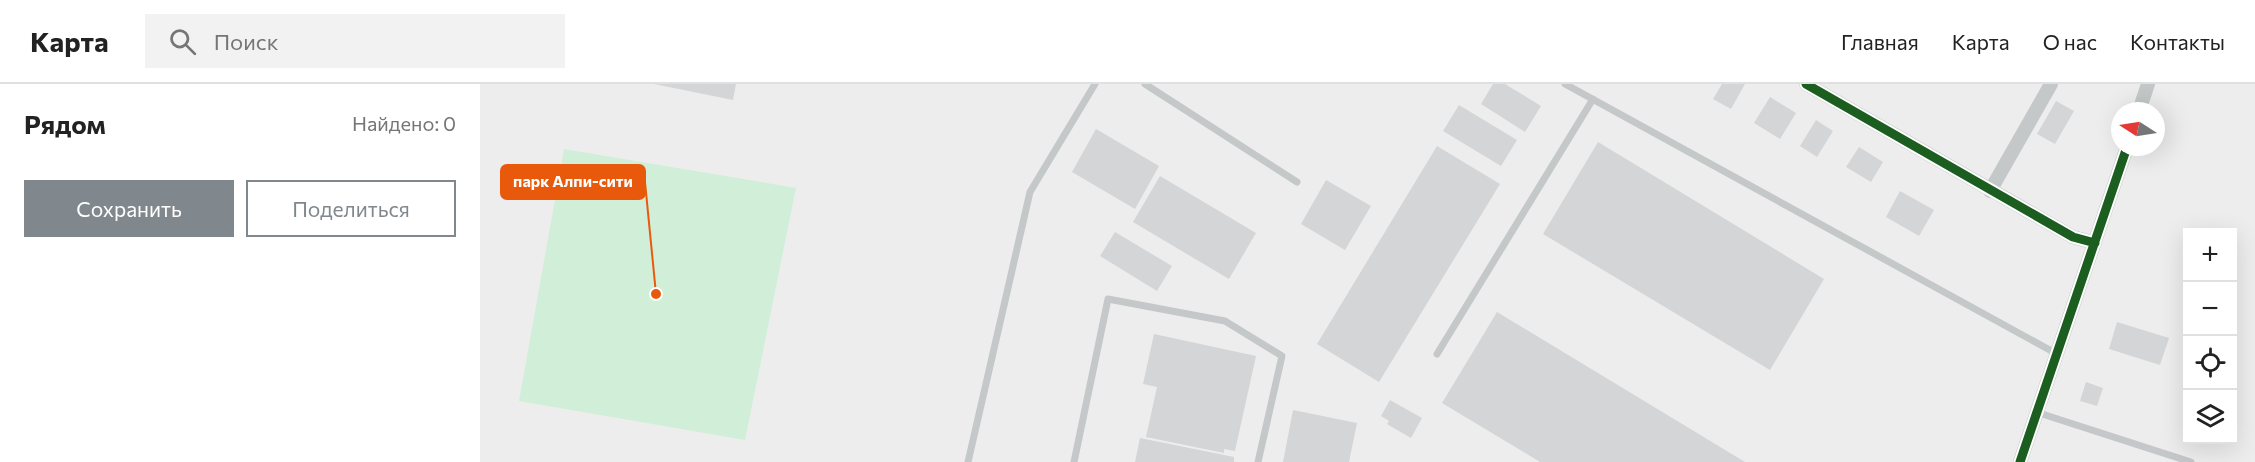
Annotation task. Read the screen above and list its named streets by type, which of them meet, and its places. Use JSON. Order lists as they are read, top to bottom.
{
  "places": ["парк Алпи-сити"],
  "north": "left",
  "page": {
    "header": "Карта",
    "search": "Поиск",
    "nav": [
      "Главная",
      "Карта",
      "О нас",
      "Контакты"
    ],
    "heading": ["Рядом", "Найдено: 0"],
    "buttons": ["Сохранить", "Поделиться"],
    "map_buttons": ["+", "−"]
  }
}
